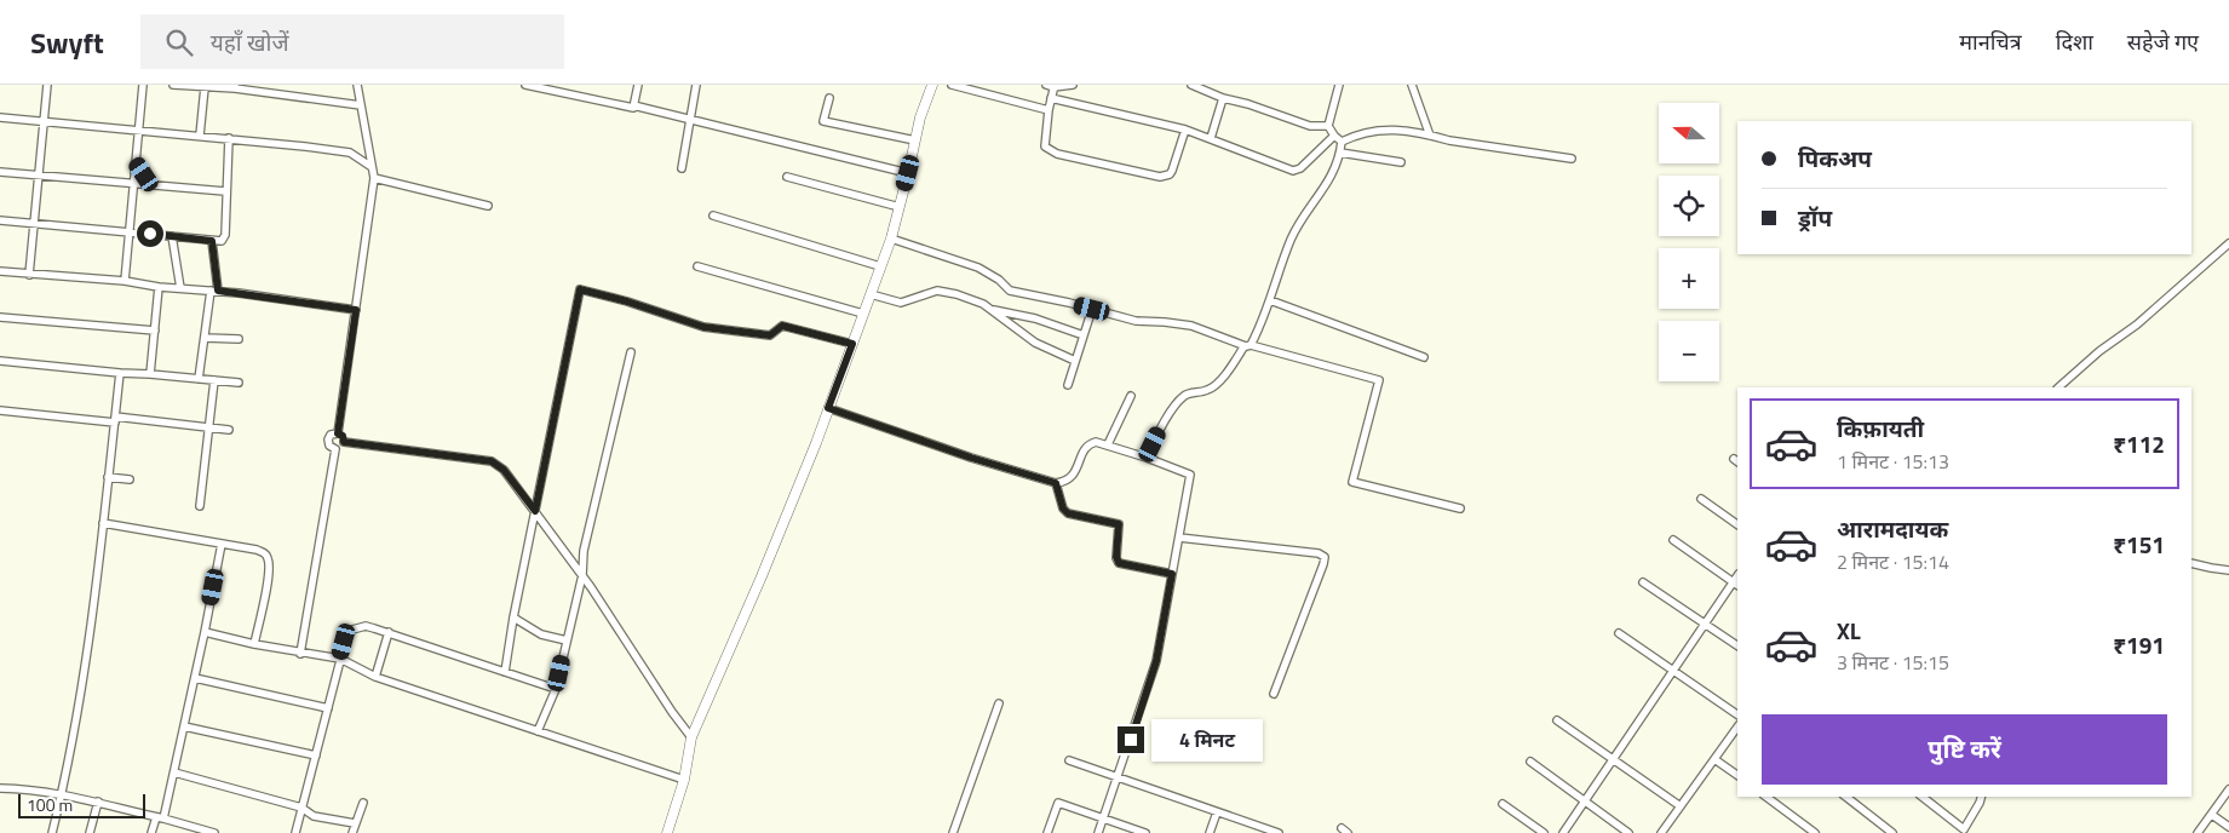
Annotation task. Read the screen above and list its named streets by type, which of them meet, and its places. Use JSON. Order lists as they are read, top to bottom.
{
  "scale_bar": "100 m",
  "north": "left",
  "page": {
    "header": "Swyft",
    "search": "यहाँ खोजें",
    "nav": ["मानचित्र", "दिशा", "सहेजे गए"],
    "map_buttons": ["+", "−"],
    "banner": ["पिकअप", "ड्रॉप"],
    "list": [
      {
        "name": "किफ़ायती",
        "note": "1 मिनट · 15:13",
        "value": "₹112"
      },
      {
        "name": "आरामदायक",
        "note": "2 मिनट · 15:14",
        "value": "₹151"
      },
      {
        "name": "XL",
        "note": "3 मिनट · 15:15",
        "value": "₹191"
      }
    ],
    "buttons": "पुष्टि करें",
    "bubble": "4 मिनट",
    "scale": "100 m"
  }
}
